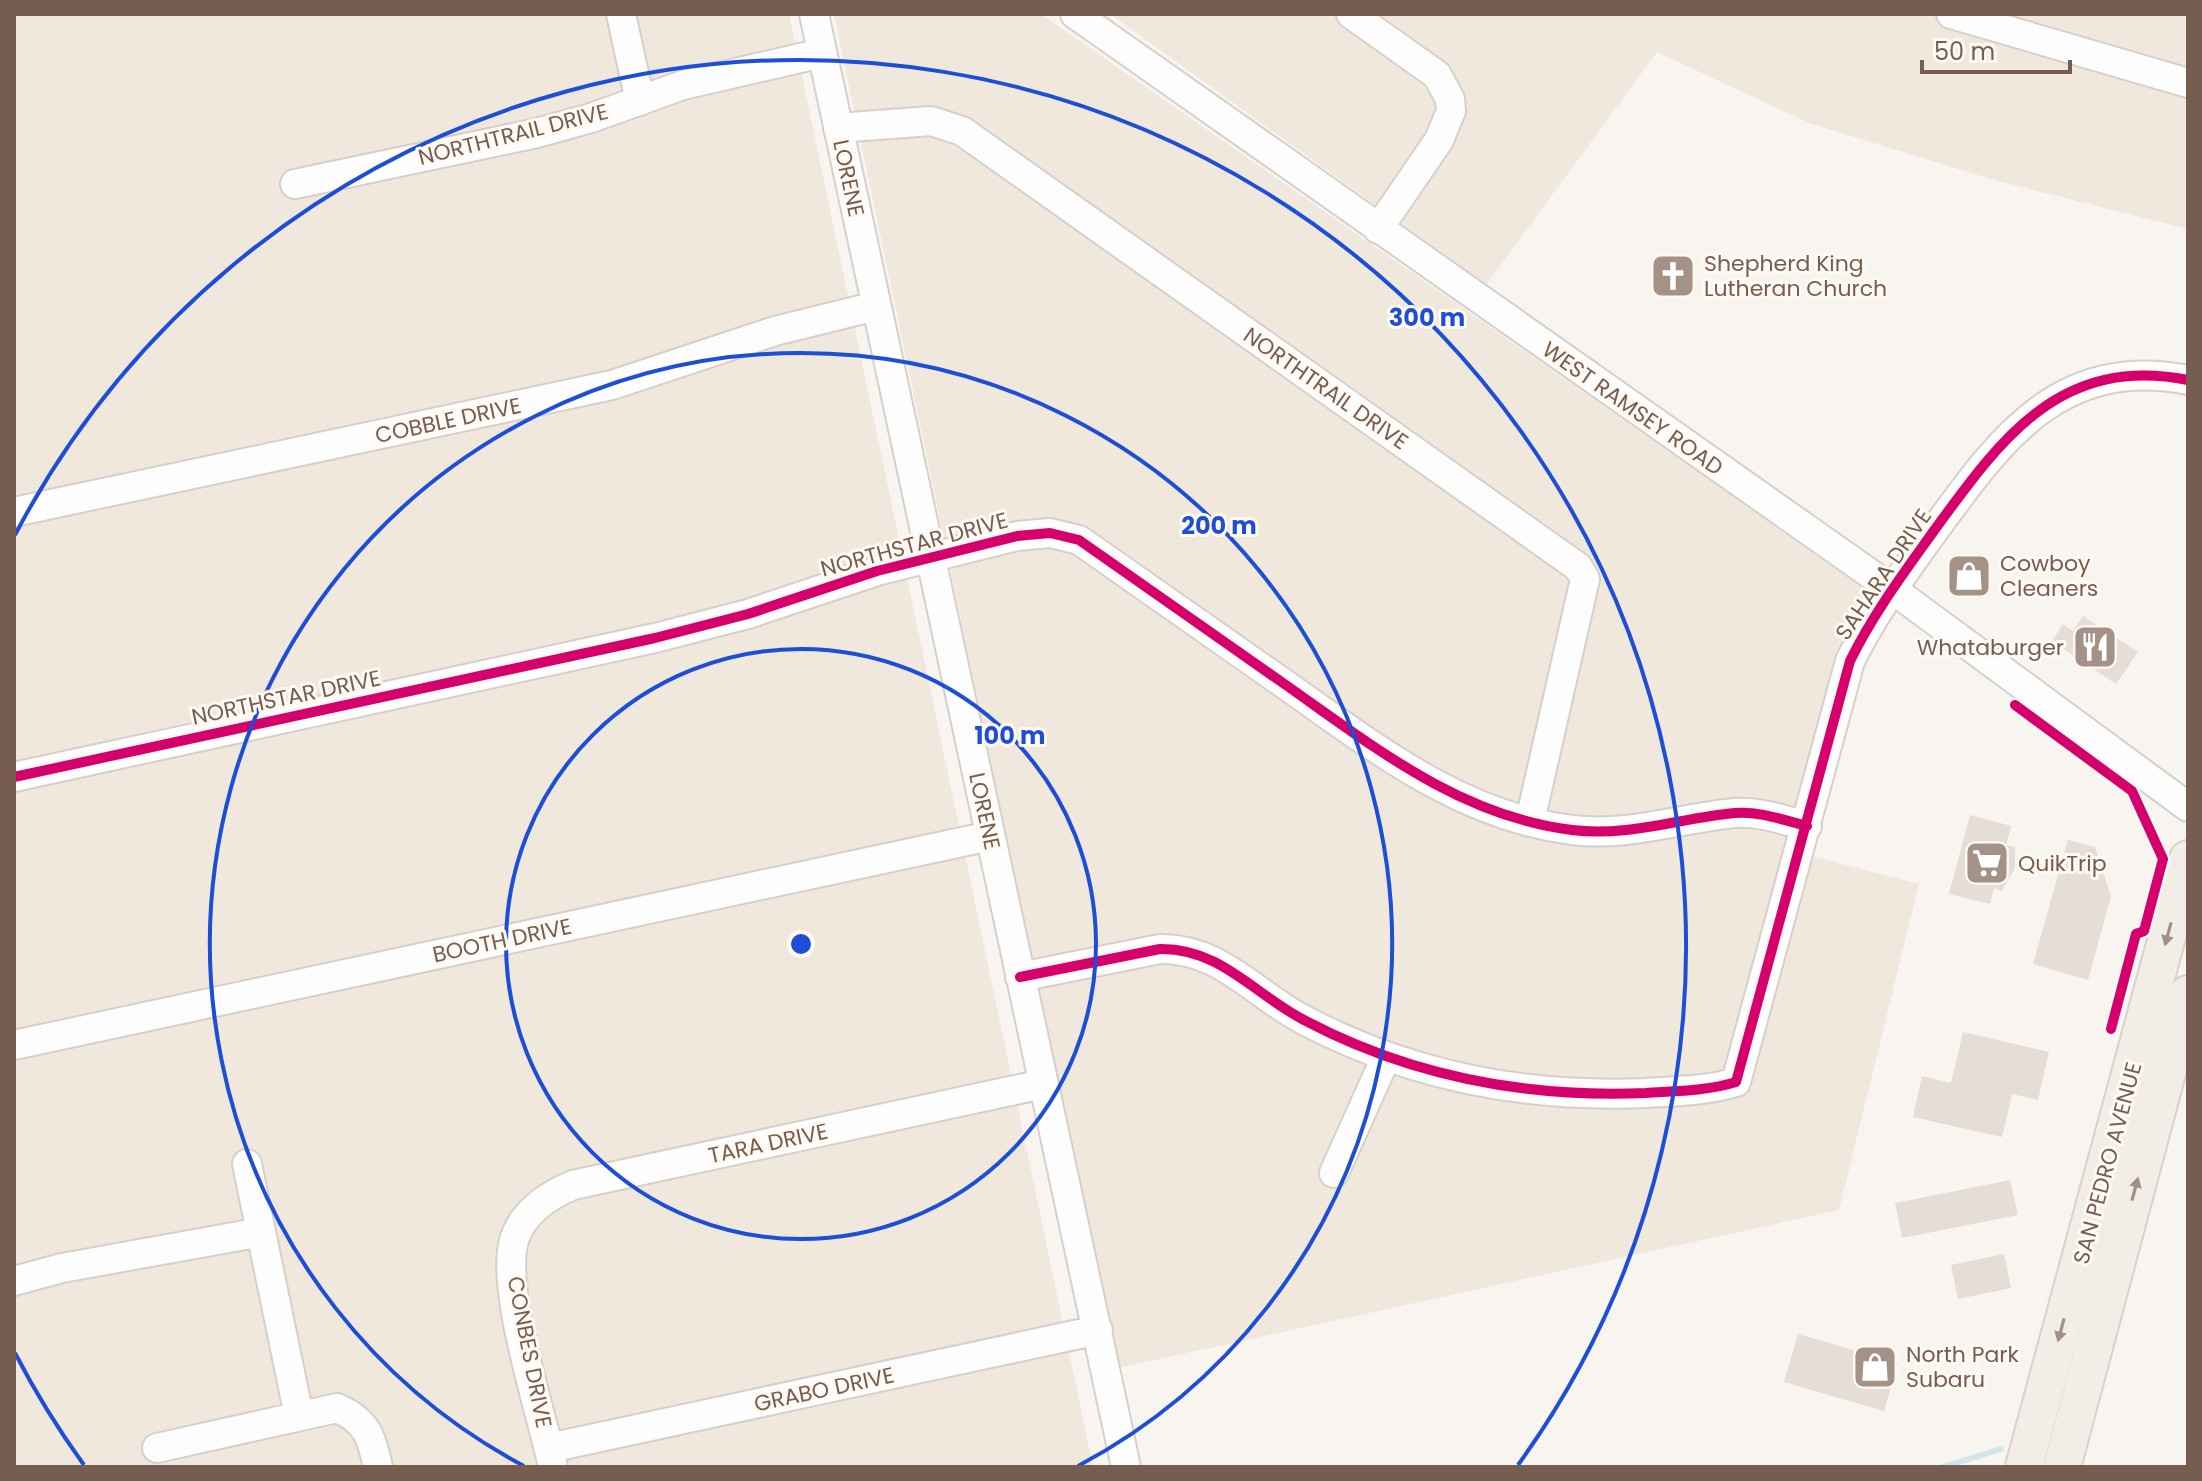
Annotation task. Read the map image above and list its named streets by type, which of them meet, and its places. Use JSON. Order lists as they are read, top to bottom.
{
  "streets": {
    "main road": ["SAN PEDRO AVENUE"],
    "street": [
      "NORTHTRAIL DRIVE",
      "LORENE",
      "WEST RAMSEY ROAD",
      "COBBLE DRIVE",
      "NORTHSTAR DRIVE",
      "SAHARA DRIVE",
      "BOOTH DRIVE",
      "TARA DRIVE",
      "CONBES DRIVE",
      "GRABO DRIVE"
    ]
  },
  "crossings": [
    ["NORTHTRAIL DRIVE", "LORENE"],
    ["NORTHTRAIL DRIVE", "NORTHSTAR DRIVE"],
    ["LORENE", "COBBLE DRIVE"],
    ["LORENE", "NORTHSTAR DRIVE"],
    ["LORENE", "BOOTH DRIVE"],
    ["LORENE", "TARA DRIVE"],
    ["LORENE", "GRABO DRIVE"],
    ["WEST RAMSEY ROAD", "SAHARA DRIVE"],
    ["NORTHSTAR DRIVE", "SAHARA DRIVE"],
    ["TARA DRIVE", "CONBES DRIVE"],
    ["CONBES DRIVE", "GRABO DRIVE"]
  ],
  "places": {
    "church": ["Shepherd King Lutheran Church"],
    "shop": ["Cowboy Cleaners", "North Park Subaru"],
    "restaurant": ["Whataburger"],
    "supermarket": ["QuikTrip"]
  },
  "scale_bar": "50 m",
  "rings": ["300 m", "200 m", "100 m"]
}
